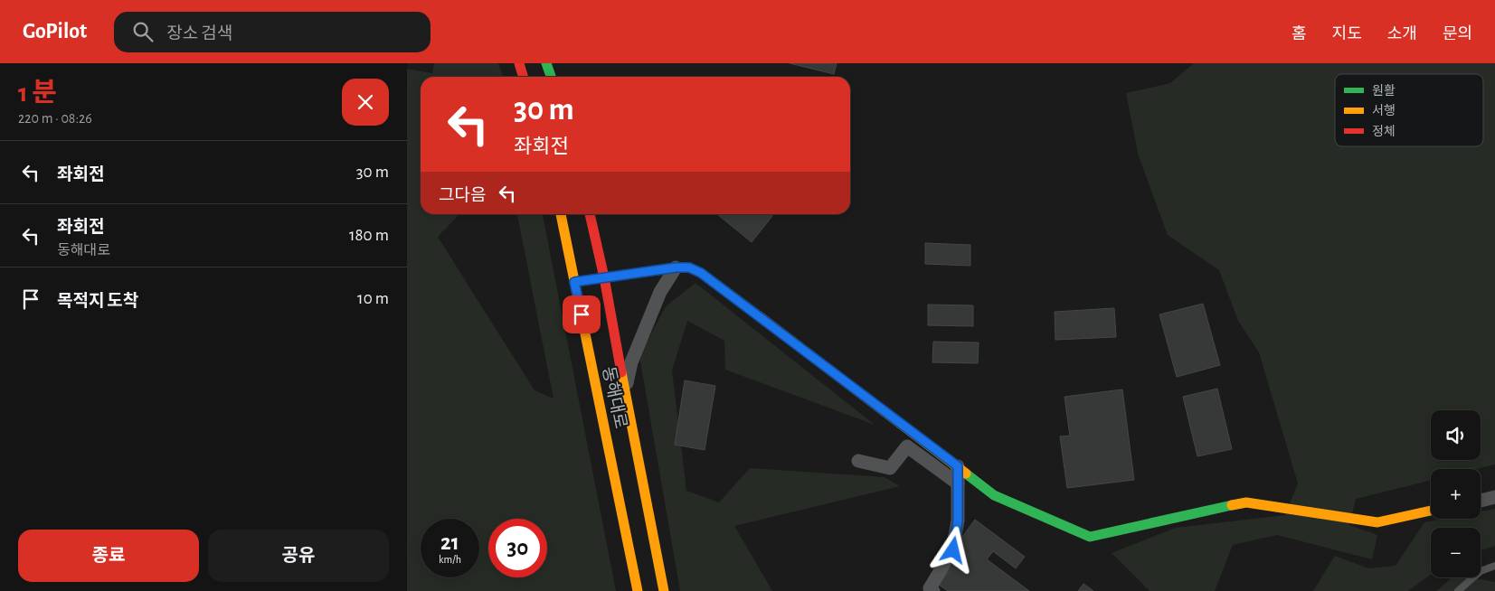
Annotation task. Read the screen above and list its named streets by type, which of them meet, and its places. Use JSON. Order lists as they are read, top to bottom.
{
  "streets": {
    "street": ["동해대로"]
  },
  "legend": ["원활", "서행", "정체"],
  "page": {
    "header": "GoPilot",
    "search": "장소 검색",
    "nav": [
      "홈",
      "지도",
      "소개",
      "문의"
    ],
    "heading": ["1 분", "220 m · 08:26"],
    "turn": ["30 m", "좌회전"],
    "list": [
      {
        "name": "좌회전",
        "value": "30 m"
      },
      {
        "name": "좌회전",
        "note": "동해대로",
        "value": "180 m"
      },
      {
        "name": "목적지 도착",
        "value": "10 m"
      }
    ],
    "then": "그다음",
    "map_buttons": ["+", "−"],
    "speed": "21 km/h",
    "limit": "30",
    "buttons": ["종료", "공유"]
  }
}
